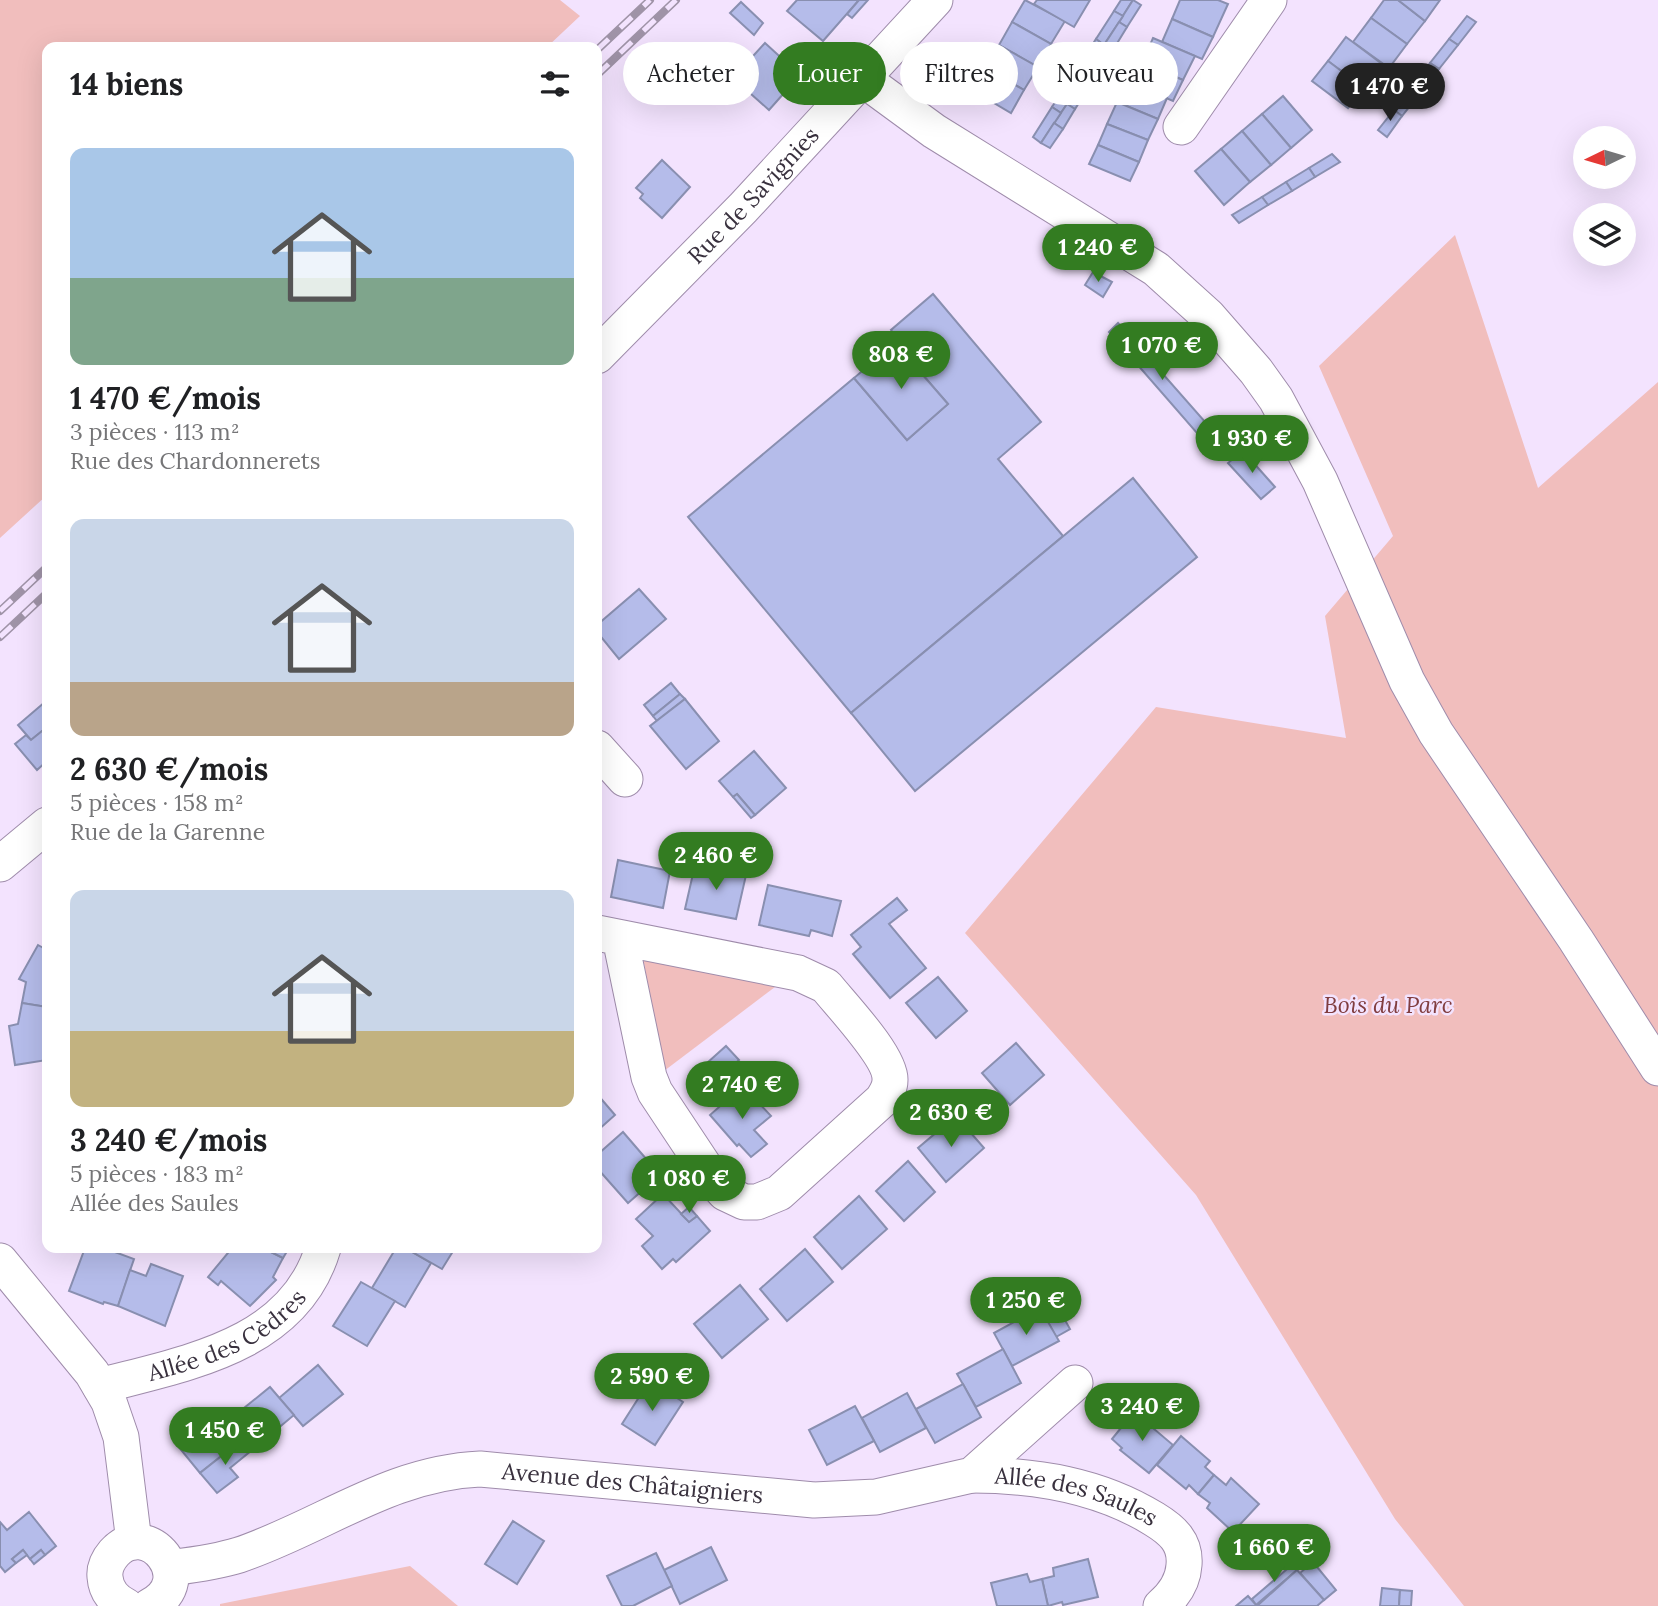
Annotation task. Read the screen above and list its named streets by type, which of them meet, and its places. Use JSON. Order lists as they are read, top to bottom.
{
  "streets": {
    "street": [
      "Rue de Savignies",
      "Allée des Cèdres",
      "Avenue des Châtaigniers",
      "Allée des Saules"
    ]
  },
  "crossings": [
    ["Avenue des Châtaigniers", "Allée des Saules"]
  ],
  "parks": ["Bois du Parc"],
  "north": "left",
  "page": {
    "chip": [
      "Acheter",
      "Louer",
      "Filtres",
      "Nouveau"
    ],
    "heading": "14 biens",
    "price": [
      "1 470 €",
      "1 240 €",
      "1 070 €",
      "808 €",
      "1 930 €",
      "2 460 €",
      "2 740 €",
      "2 630 €",
      "1 080 €",
      "1 250 €",
      "2 590 €",
      "3 240 €",
      "1 450 €",
      "1 660 €"
    ],
    "list": [
      {
        "name": "1 470 €/mois",
        "note": "3 pièces · 113 m² · Rue des Chardonnerets"
      },
      {
        "name": "2 630 €/mois",
        "note": "5 pièces · 158 m² · Rue de la Garenne"
      },
      {
        "name": "3 240 €/mois",
        "note": "5 pièces · 183 m² · Allée des Saules"
      }
    ]
  }
}
